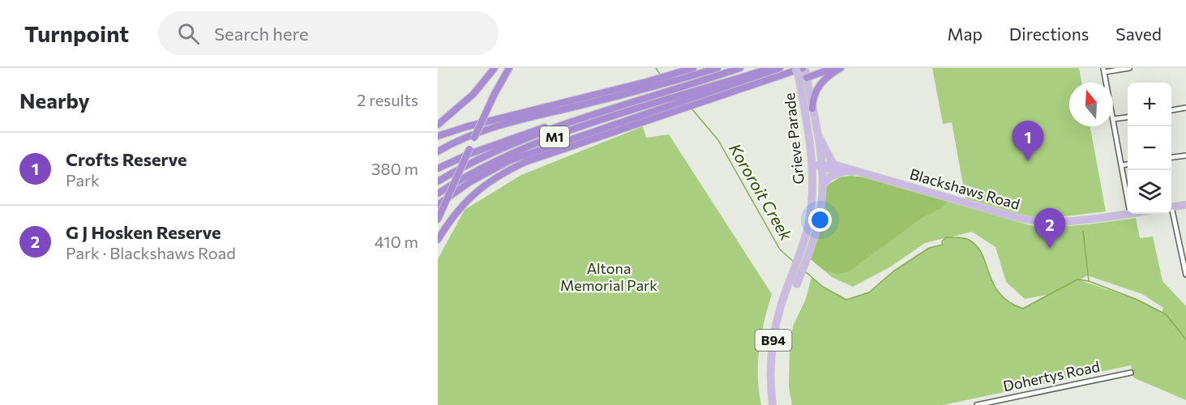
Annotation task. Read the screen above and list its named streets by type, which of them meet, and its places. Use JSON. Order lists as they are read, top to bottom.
{
  "streets": {
    "highway": ["M1"],
    "main road": ["Grieve Parade", "Blackshaws Road", "B94"],
    "street": ["Dohertys Road"]
  },
  "crossings": [
    ["M1", "Grieve Parade"],
    ["Grieve Parade", "Blackshaws Road"]
  ],
  "water": ["Kororoit Creek"],
  "parks": ["Altona Memorial Park"],
  "north": "top",
  "page": {
    "header": "Turnpoint",
    "search": "Search here",
    "nav": ["Map", "Directions", "Saved"],
    "heading": ["Nearby", "2 results"],
    "map_buttons": ["+", "−"],
    "pins": ["1", "2"],
    "list": [
      {
        "mark": "1",
        "name": "Crofts Reserve",
        "note": "Park",
        "value": "380 m"
      },
      {
        "mark": "2",
        "name": "G J Hosken Reserve",
        "note": "Park · Blackshaws Road",
        "value": "410 m"
      }
    ]
  }
}
